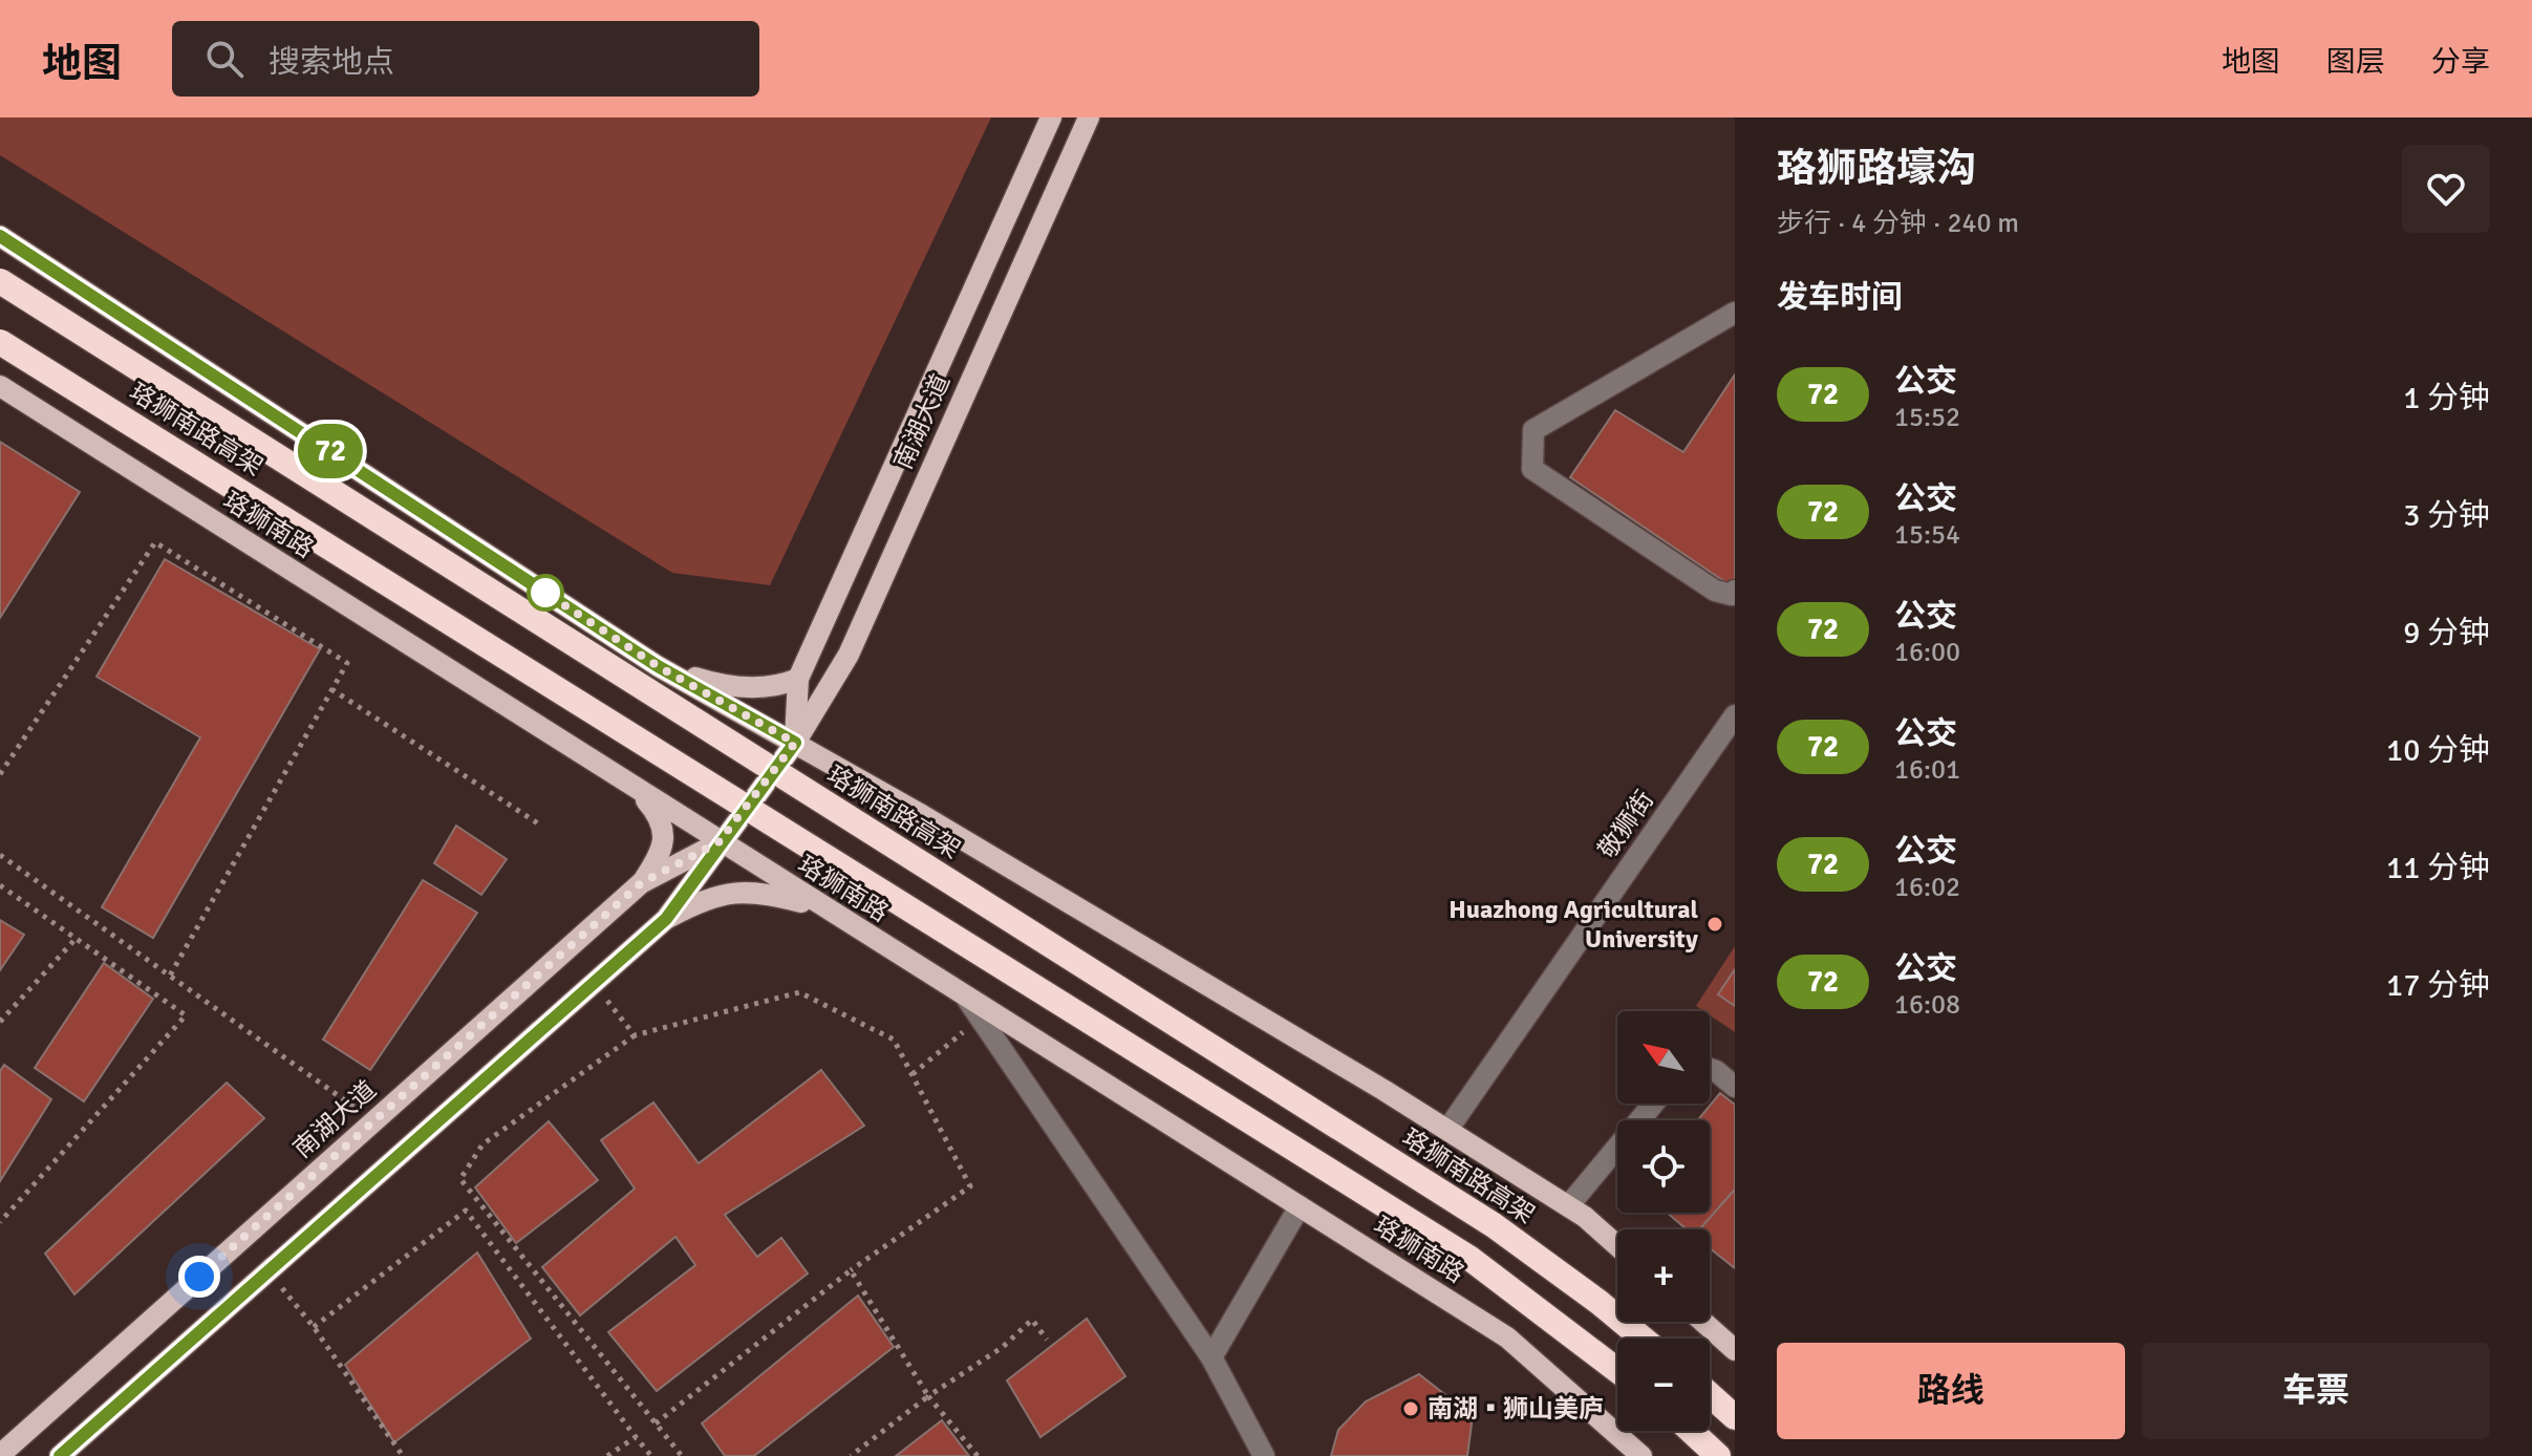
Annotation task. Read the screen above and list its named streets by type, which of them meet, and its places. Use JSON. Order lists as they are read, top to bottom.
{
  "streets": {
    "highway": ["珞狮南路高架"],
    "main road": ["南湖大道", "珞狮南路"],
    "street": ["敬狮街"]
  },
  "crossings": [
    ["南湖大道", "珞狮南路"]
  ],
  "places": ["Huazhong Agricultural University", "南湖▪狮山美庐"],
  "lines": ["bus line 72"],
  "north": "top left",
  "page": {
    "header": "地图",
    "search": "搜索地点",
    "nav": ["地图", "图层", "分享"],
    "on_map": "72",
    "heading": [
      ["珞狮路壕沟", "步行 · 4 分钟 · 240 m"],
      "发车时间"
    ],
    "list": [
      {
        "mark": "72",
        "name": "公交",
        "note": "15:52",
        "value": "1 分钟"
      },
      {
        "mark": "72",
        "name": "公交",
        "note": "15:54",
        "value": "3 分钟"
      },
      {
        "mark": "72",
        "name": "公交",
        "note": "16:00",
        "value": "9 分钟"
      },
      {
        "mark": "72",
        "name": "公交",
        "note": "16:01",
        "value": "10 分钟"
      },
      {
        "mark": "72",
        "name": "公交",
        "note": "16:02",
        "value": "11 分钟"
      },
      {
        "mark": "72",
        "name": "公交",
        "note": "16:08",
        "value": "17 分钟"
      }
    ],
    "map_buttons": ["+", "−"],
    "buttons": ["路线", "车票"]
  }
}
